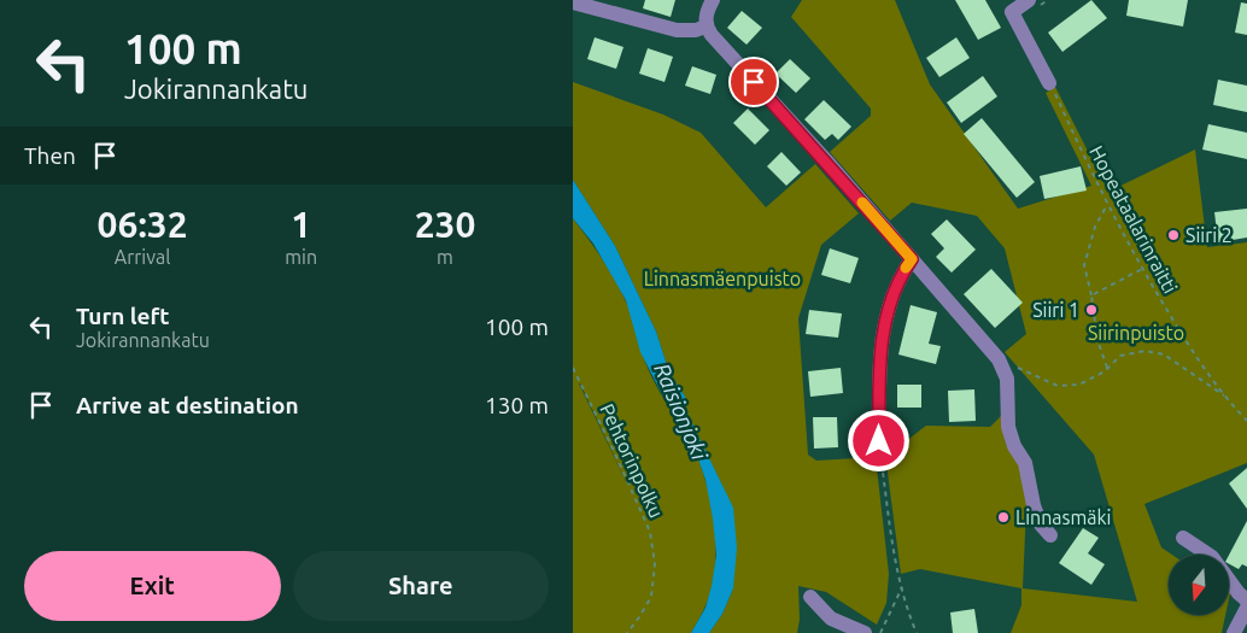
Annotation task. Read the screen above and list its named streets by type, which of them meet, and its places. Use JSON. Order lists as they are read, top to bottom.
{
  "streets": {
    "path": ["Hopeataalarinraitti", "Pehtorinpolku"]
  },
  "water": ["Raisionjoki"],
  "parks": ["Linnasmäenpuisto", "Siirinpuisto"],
  "places": ["Siiri 2", "Siiri 1", "Linnasmäki"],
  "north": "bottom",
  "page": {
    "turn": ["100 m", "Jokirannankatu"],
    "then": "Then",
    "eta": [
      "06:32",
      "Arrival",
      "1",
      "min",
      "230",
      "m"
    ],
    "list": [
      {
        "name": "Turn left",
        "note": "Jokirannankatu",
        "value": "100 m"
      },
      {
        "name": "Arrive at destination",
        "value": "130 m"
      }
    ],
    "buttons": ["Exit", "Share"]
  }
}
